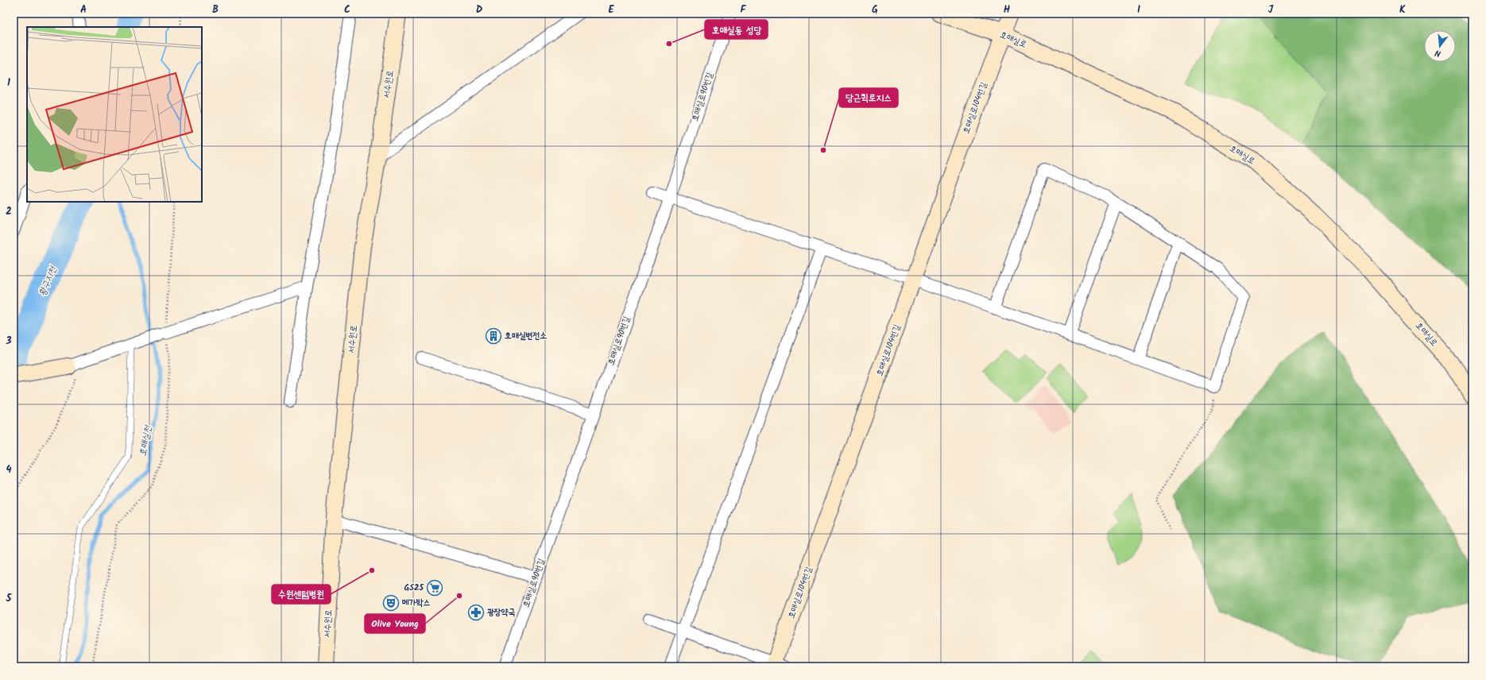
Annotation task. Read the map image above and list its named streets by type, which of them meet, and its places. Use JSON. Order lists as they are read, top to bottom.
{
  "streets": {
    "street": [
      "호매실로",
      "서수원로",
      "호매실로90번길",
      "호매실로104번길"
    ]
  },
  "crossings": [
    ["호매실로", "호매실로104번길"]
  ],
  "water": ["황구지천", "호매실천"],
  "places": {
    "other": [
      "호매실동 성당",
      "당근퀵로지스",
      "수원센텀병원",
      "Olive Young"
    ],
    "building": ["호매실변전소"],
    "supermarket": ["GS25"],
    "theatre": ["메가박스"],
    "pharmacy": ["광장약국"]
  },
  "north": "bottom",
  "grid": {
    "columns": [
      "A",
      "B",
      "C",
      "D",
      "E",
      "F",
      "G",
      "H",
      "I",
      "J",
      "K"
    ],
    "rows": [
      "1",
      "2",
      "3",
      "4",
      "5"
    ]
  }
}
